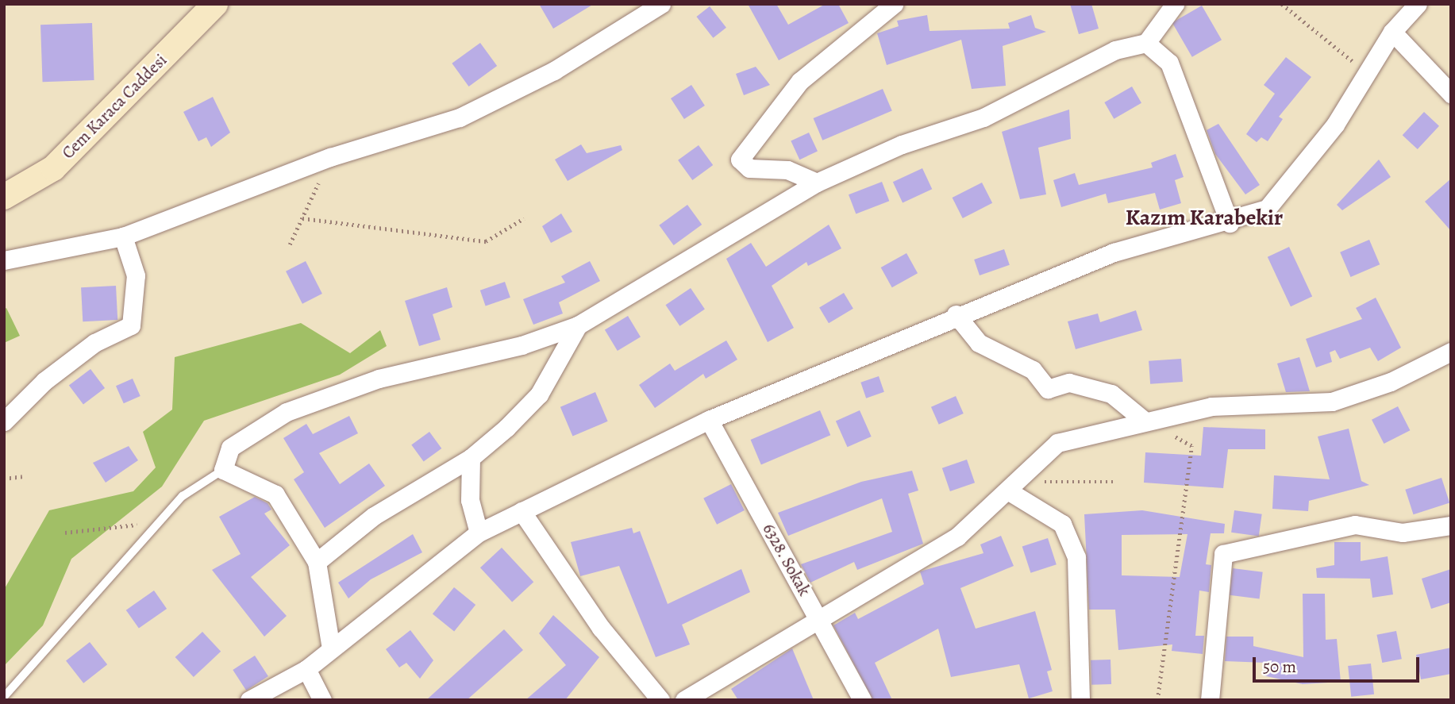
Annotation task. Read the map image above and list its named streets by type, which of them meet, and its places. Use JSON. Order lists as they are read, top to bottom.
{
  "streets": {
    "street": ["Cem Karaca Caddesi", "6328. Sokak"]
  },
  "districts": ["Kazım Karabekir"],
  "scale_bar": "50 m"
}
